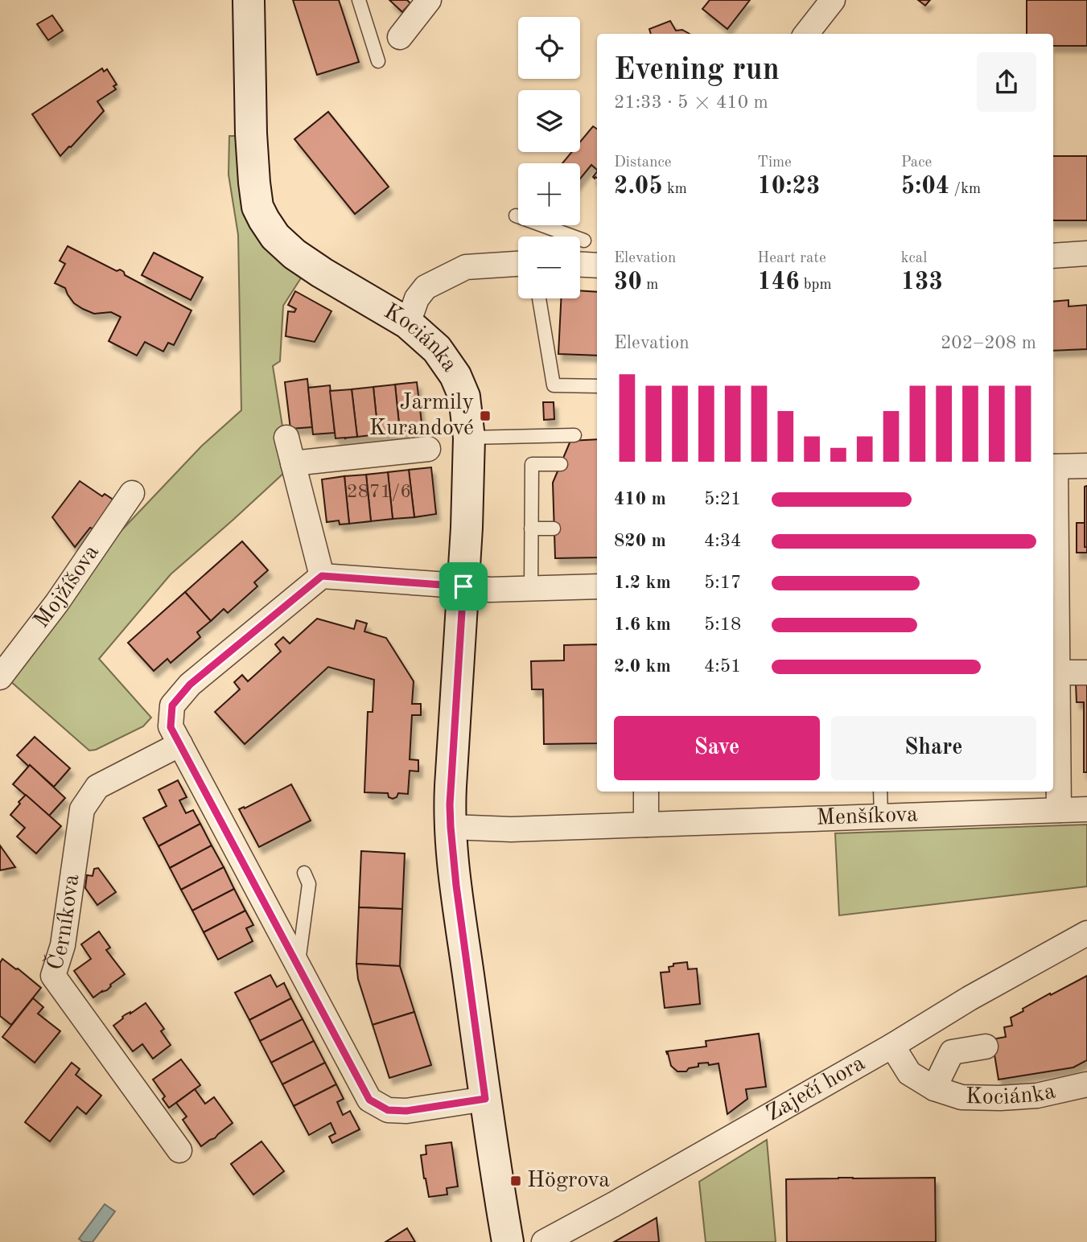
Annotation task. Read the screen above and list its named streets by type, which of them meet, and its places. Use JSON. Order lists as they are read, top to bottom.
{
  "streets": {
    "street": [
      "Kociánka",
      "Mojžíšova",
      "Menšíkova",
      "Černíkova",
      "Zaječí hora"
    ]
  },
  "crossings": [
    ["Kociánka", "Menšíkova"],
    ["Kociánka", "Zaječí hora"]
  ],
  "places": {
    "transit": ["Jarmily Kurandové", "Högrova"]
  },
  "house_numbers": ["2871/6"],
  "page": {
    "map_buttons": ["+", "−"],
    "heading": ["Evening run", "21:33 · 5 × 410 m"],
    "stats": [
      ["Distance", "2.05 km"],
      ["Time", "10:23"],
      ["Pace", "5:04 /km"],
      ["Elevation", "30 m"],
      ["Heart rate", "146 bpm"],
      ["kcal", "133"]
    ],
    "chart": ["Elevation", "202–208 m"],
    "list": [
      {
        "name": "410 m",
        "note": "5:21"
      },
      {
        "name": "820 m",
        "note": "4:34"
      },
      {
        "name": "1.2 km",
        "note": "5:17"
      },
      {
        "name": "1.6 km",
        "note": "5:18"
      },
      {
        "name": "2.0 km",
        "note": "4:51"
      }
    ],
    "buttons": ["Save", "Share"]
  }
}
